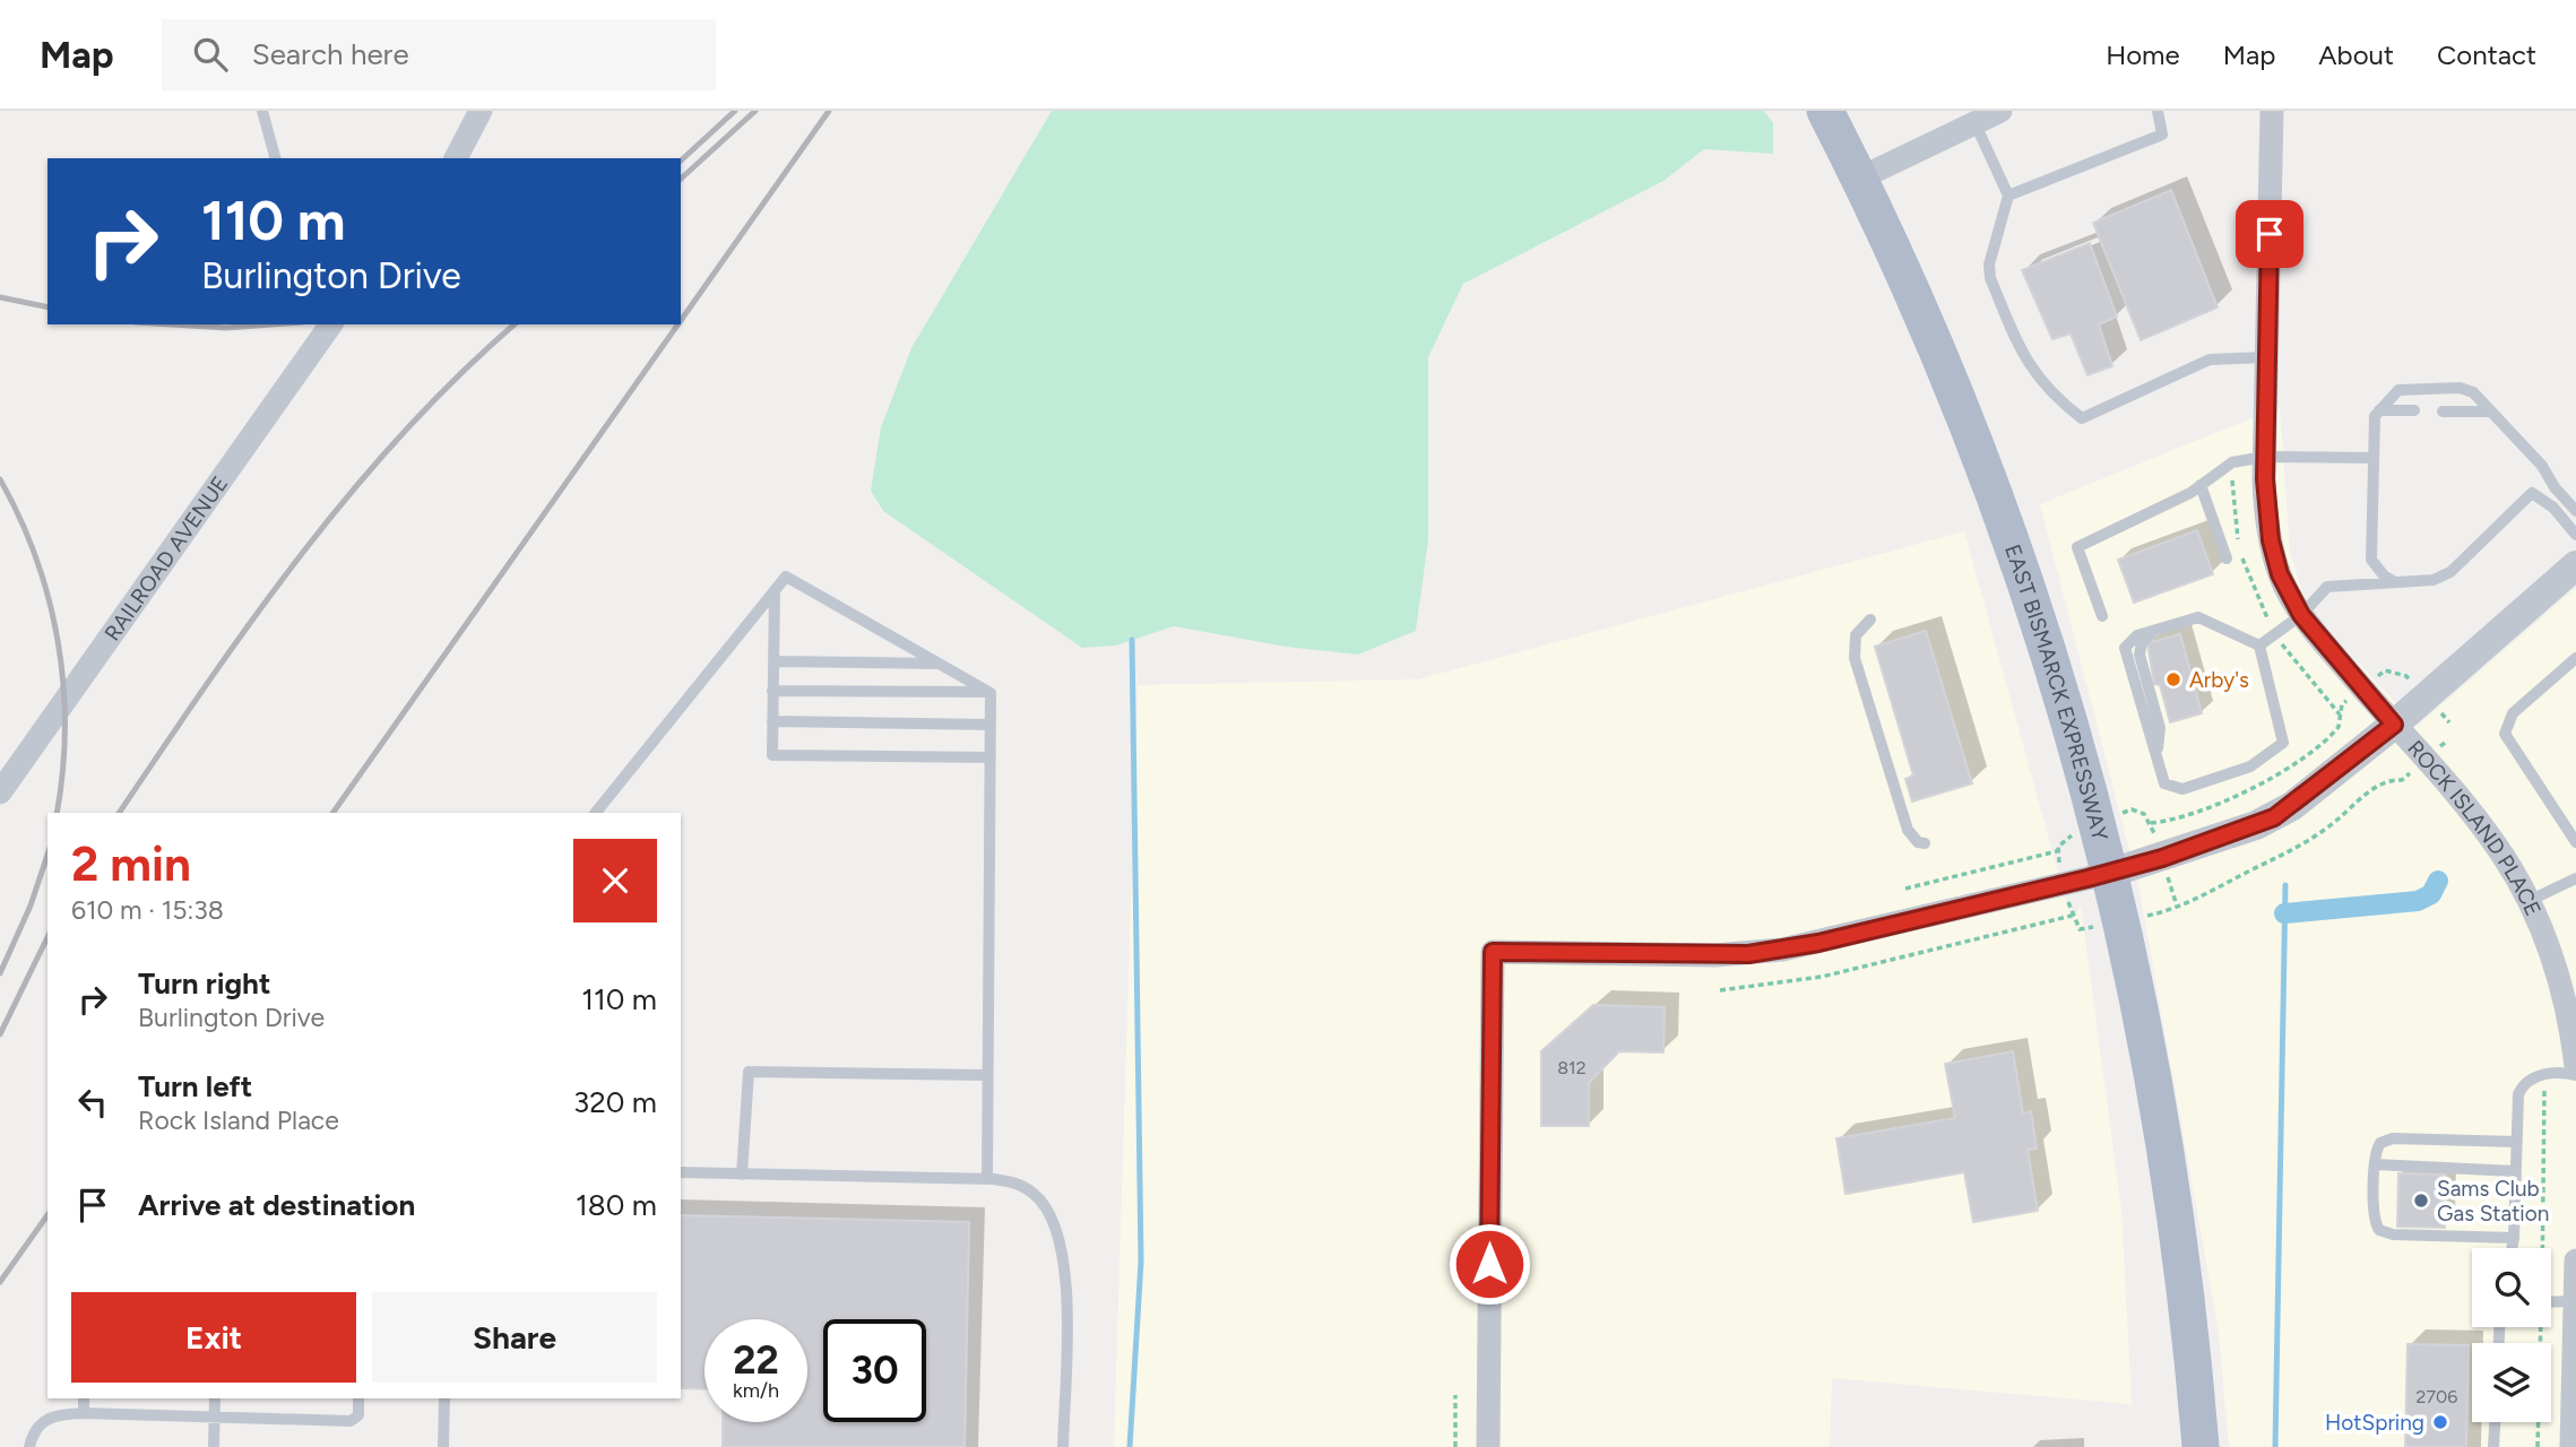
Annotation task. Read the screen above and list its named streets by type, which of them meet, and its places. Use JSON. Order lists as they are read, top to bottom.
{
  "streets": {
    "main road": ["EAST BISMARCK EXPRESSWAY"],
    "street": ["RAILROAD AVENUE", "ROCK ISLAND PLACE"]
  },
  "places": ["Arby's", "Sams Club Gas Station", "HotSpring"],
  "house_numbers": ["812", "2706"],
  "page": {
    "header": "Map",
    "search": "Search here",
    "nav": [
      "Home",
      "Map",
      "About",
      "Contact"
    ],
    "turn": ["110 m", "Burlington Drive"],
    "heading": ["2 min", "610 m · 15:38"],
    "list": [
      {
        "name": "Turn right",
        "note": "Burlington Drive",
        "value": "110 m"
      },
      {
        "name": "Turn left",
        "note": "Rock Island Place",
        "value": "320 m"
      },
      {
        "name": "Arrive at destination",
        "value": "180 m"
      }
    ],
    "buttons": ["Exit", "Share"],
    "speed": "22 km/h",
    "limit": "30"
  }
}
